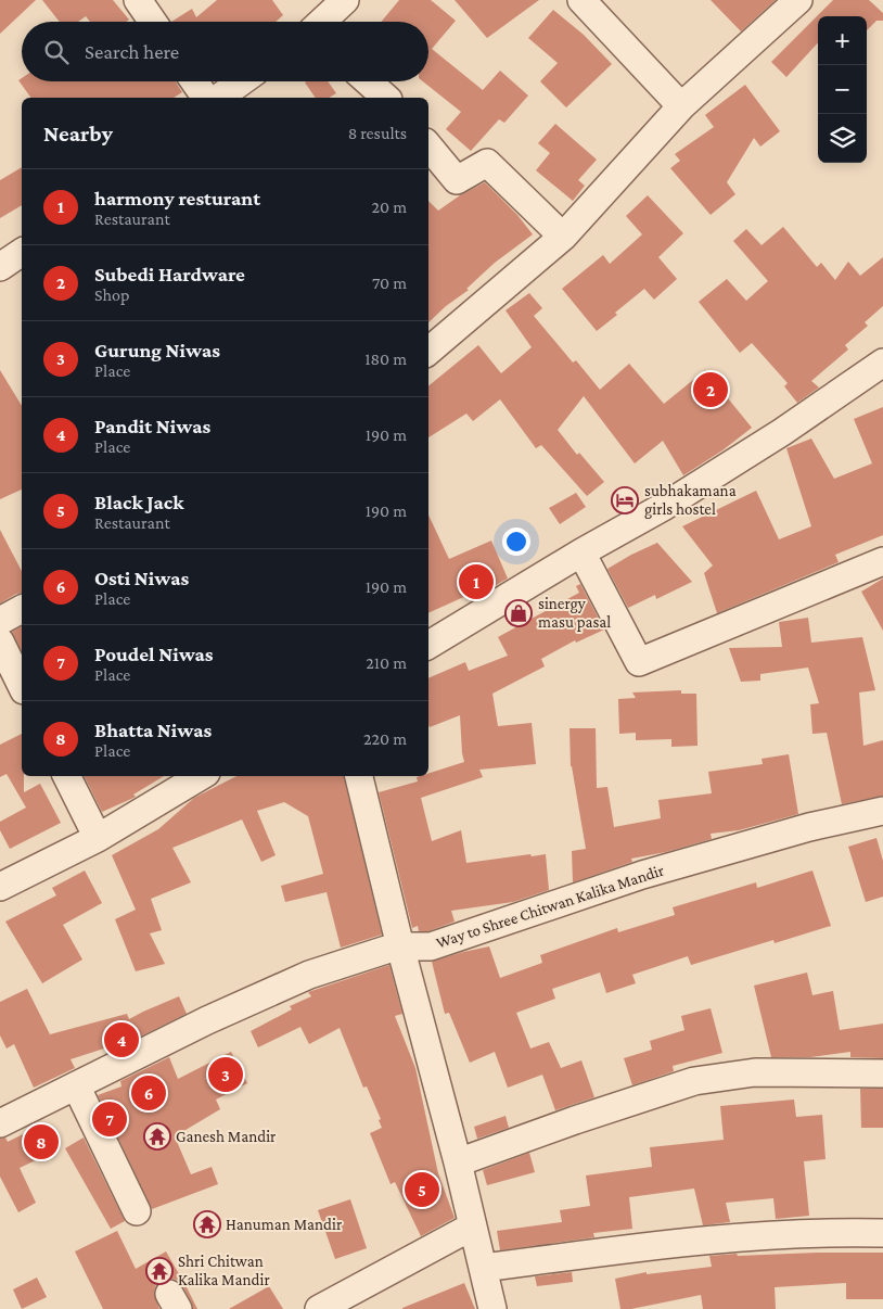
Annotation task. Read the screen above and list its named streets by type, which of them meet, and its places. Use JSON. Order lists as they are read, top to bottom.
{
  "streets": {
    "street": ["Way to Shree Chitwan Kalika Mandir"]
  },
  "places": {
    "hotel": ["subhakamana girls hostel"],
    "shop": ["sinergy masu pasal"],
    "temple": ["Ganesh Mandir", "Hanuman Mandir", "Shri Chitwan Kalika Mandir"]
  },
  "page": {
    "map_buttons": ["+", "−"],
    "search": "Search here",
    "heading": ["Nearby", "8 results"],
    "list": [
      {
        "mark": "1",
        "name": "harmony resturant",
        "note": "Restaurant",
        "value": "20 m"
      },
      {
        "mark": "2",
        "name": "Subedi Hardware",
        "note": "Shop",
        "value": "70 m"
      },
      {
        "mark": "3",
        "name": "Gurung Niwas",
        "note": "Place",
        "value": "180 m"
      },
      {
        "mark": "4",
        "name": "Pandit Niwas",
        "note": "Place",
        "value": "190 m"
      },
      {
        "mark": "5",
        "name": "Black Jack",
        "note": "Restaurant",
        "value": "190 m"
      },
      {
        "mark": "6",
        "name": "Osti Niwas",
        "note": "Place",
        "value": "190 m"
      },
      {
        "mark": "7",
        "name": "Poudel Niwas",
        "note": "Place",
        "value": "210 m"
      },
      {
        "mark": "8",
        "name": "Bhatta Niwas",
        "note": "Place",
        "value": "220 m"
      }
    ],
    "pins": [
      "2",
      "1",
      "4",
      "3",
      "6",
      "7",
      "8",
      "5"
    ]
  }
}
